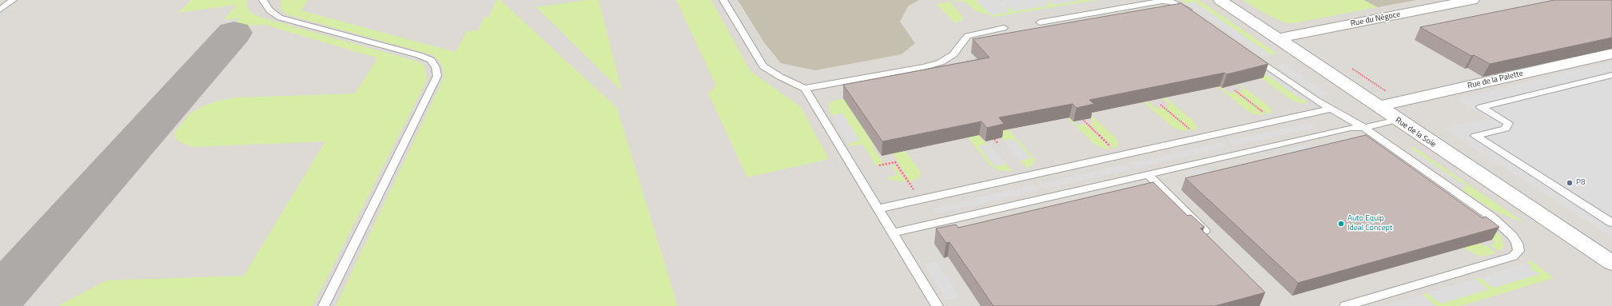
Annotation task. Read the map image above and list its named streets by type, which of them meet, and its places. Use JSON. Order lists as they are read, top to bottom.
{
  "streets": {
    "street": ["Rue du Négoce", "Rue de la Palette", "Rue de la Soie"]
  },
  "crossings": [
    ["Rue du Négoce", "Rue de la Soie"],
    ["Rue de la Palette", "Rue de la Soie"]
  ],
  "places": ["P8", "Auto Equip Ideal Concept"]
}
